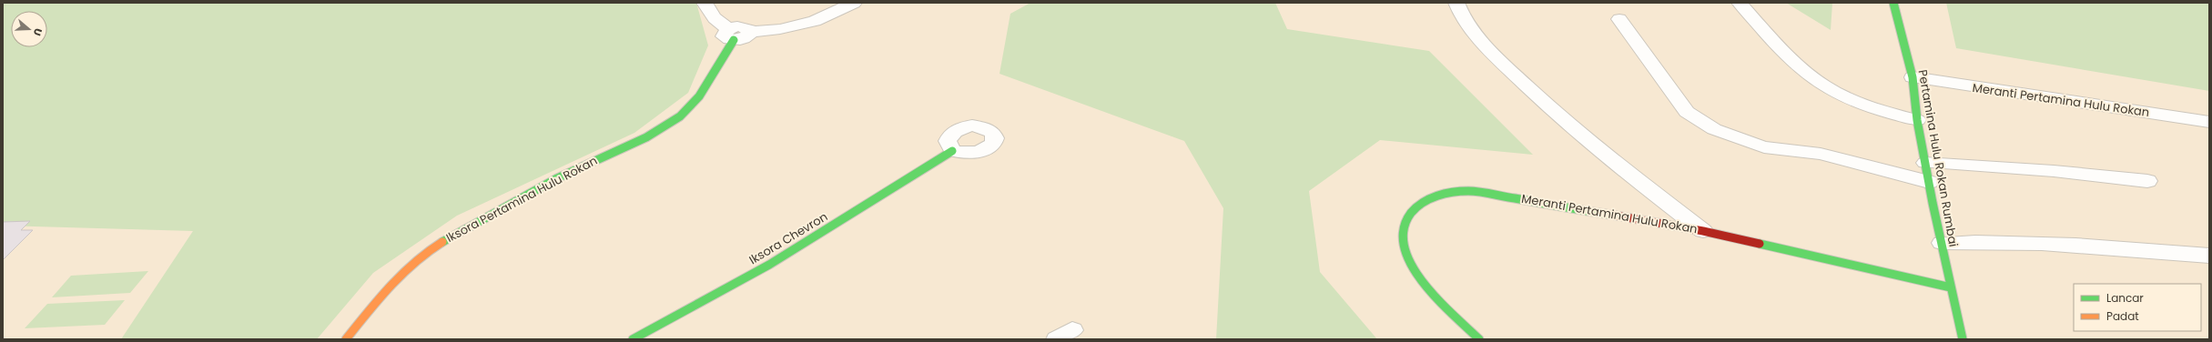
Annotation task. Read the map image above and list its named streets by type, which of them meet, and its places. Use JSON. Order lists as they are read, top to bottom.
{
  "streets": {
    "street": [
      "Meranti Pertamina Hulu Rokan",
      "Pertamina Hulu Rokan Rumbai",
      "Iksora Pertamina Hulu Rokan",
      "Iksora Chevron"
    ]
  },
  "crossings": [
    ["Meranti Pertamina Hulu Rokan", "Pertamina Hulu Rokan Rumbai"]
  ],
  "legend": ["Lancar", "Padat"],
  "north": "right"
}
